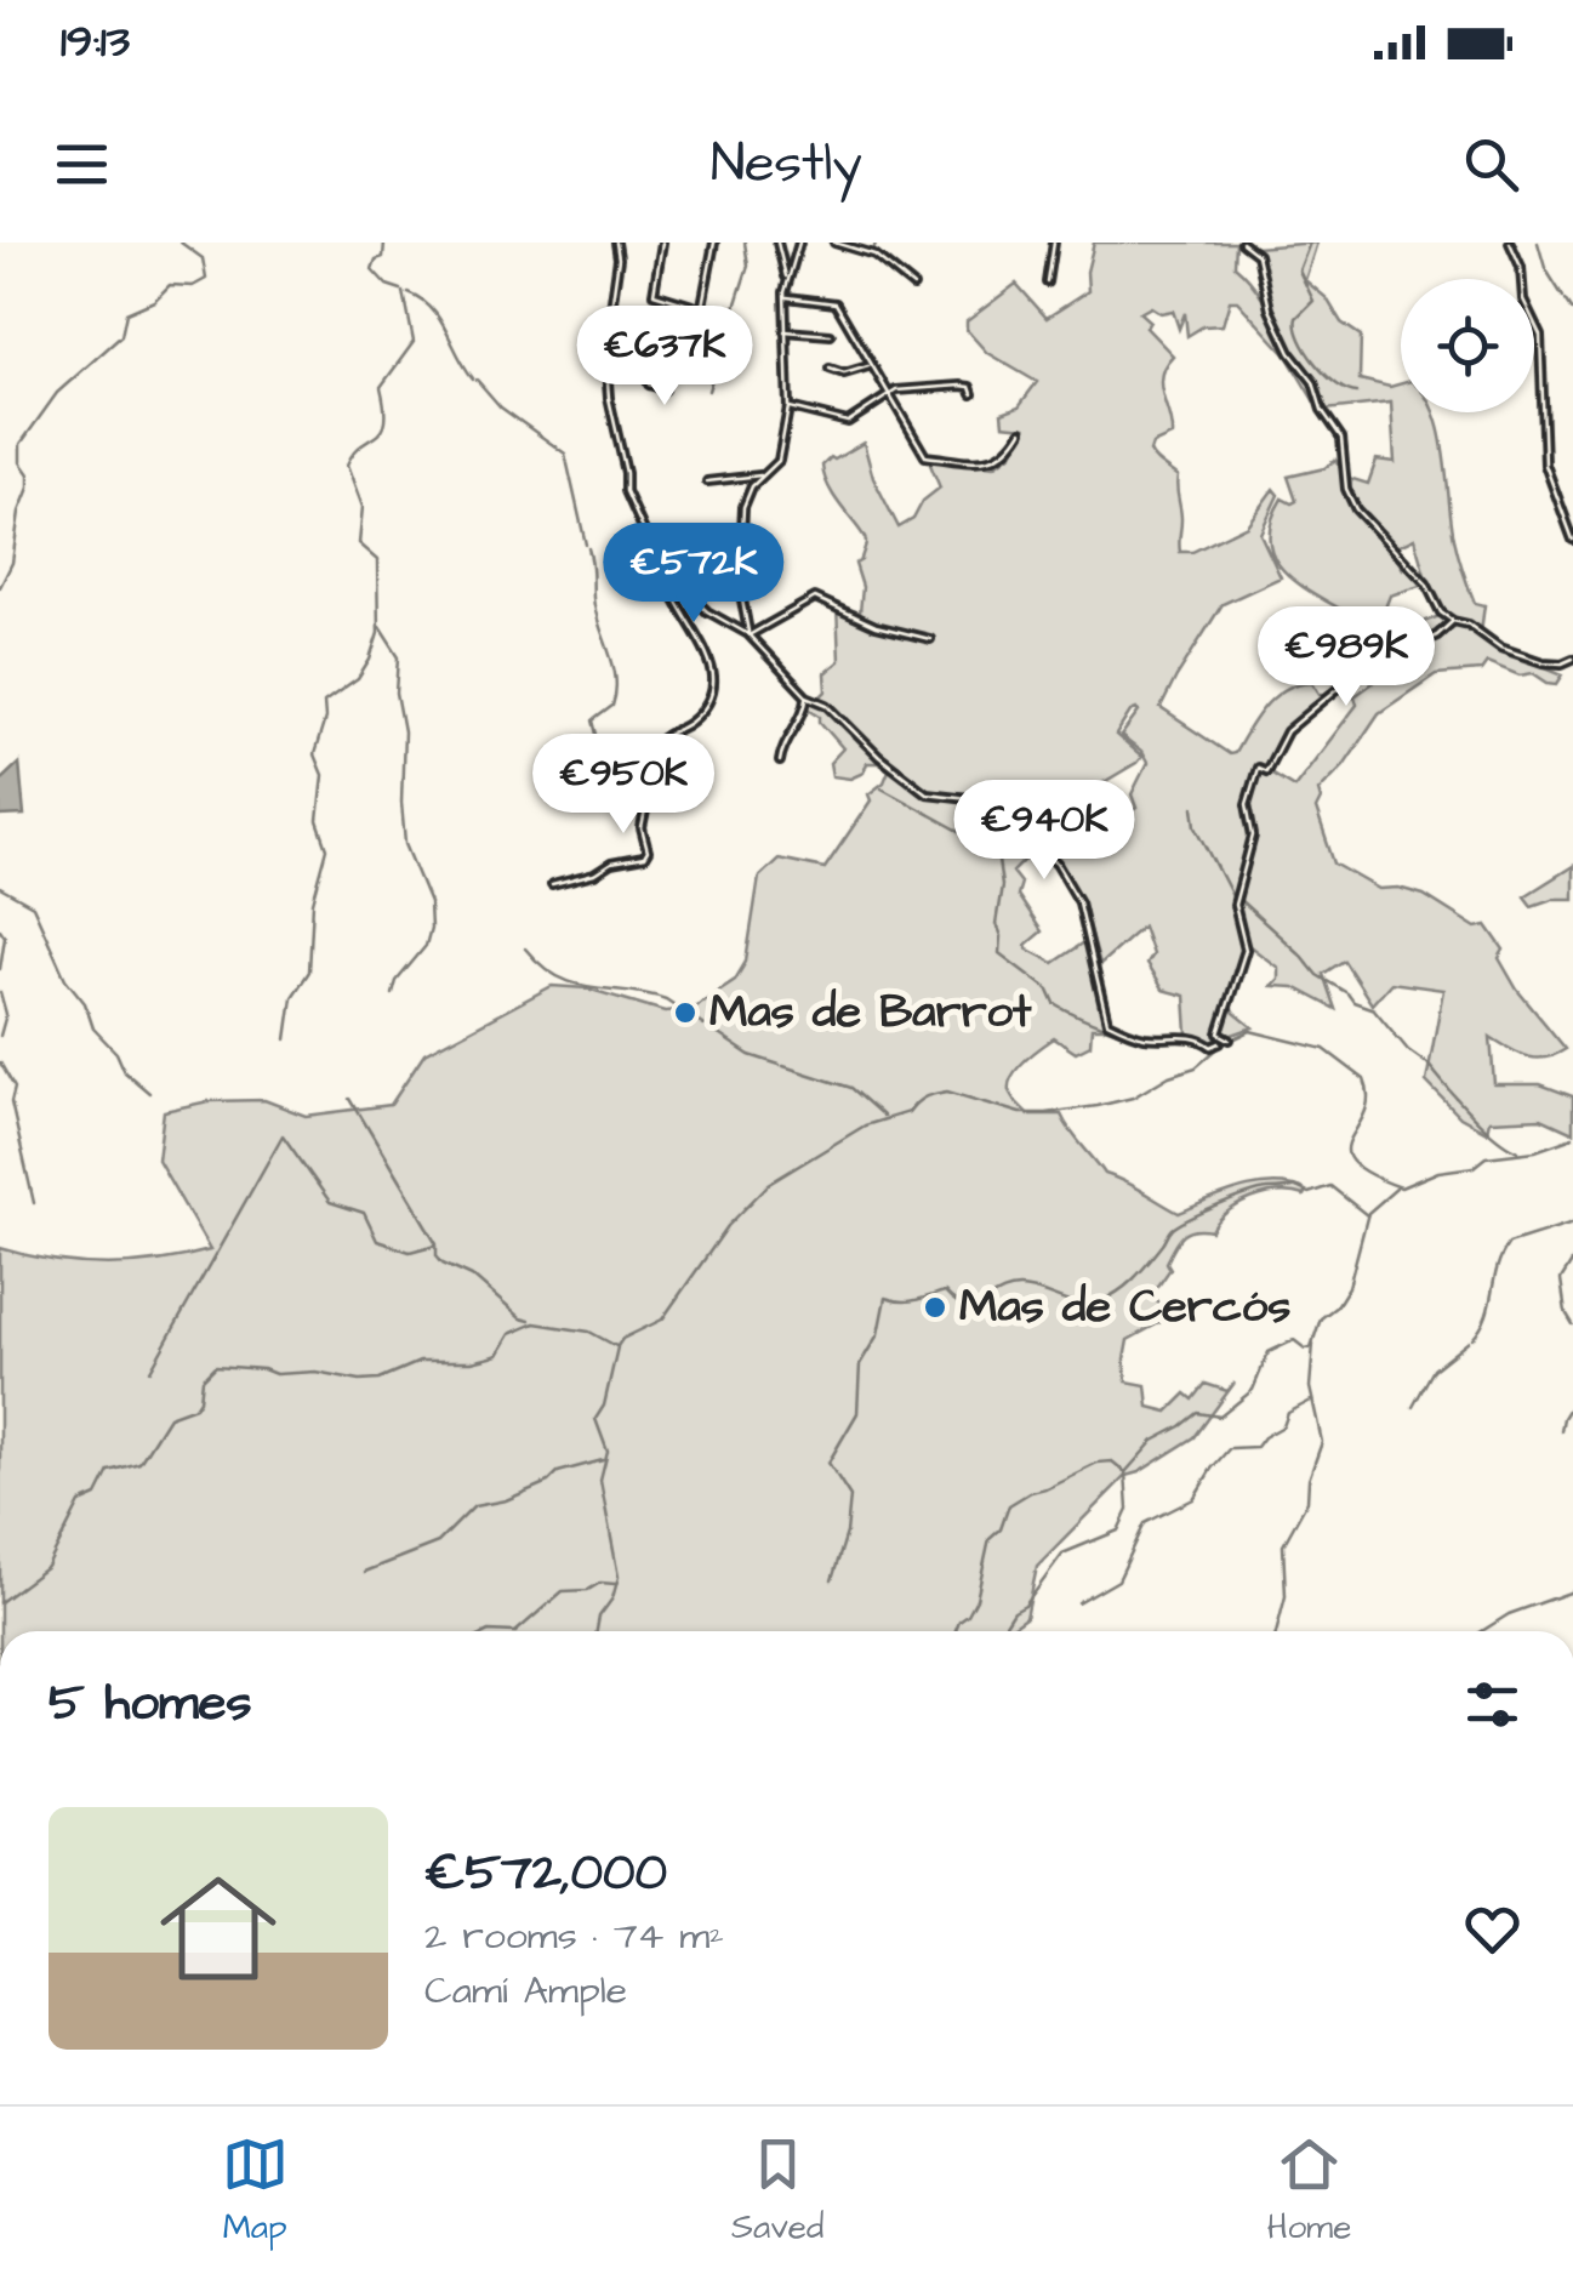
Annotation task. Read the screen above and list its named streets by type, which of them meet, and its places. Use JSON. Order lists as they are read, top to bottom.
{
  "places": ["Mas de Barrot", "Mas de Cercós"],
  "page": {
    "status": "19:13",
    "header": "Nestly",
    "price": [
      "€637K",
      "€572K",
      "€989K",
      "€950K",
      "€940K"
    ],
    "heading": "5 homes",
    "list": [
      {
        "name": "€572,000",
        "note": "2 rooms · 74 m² · Camí Ample"
      }
    ],
    "tabs": ["Map", "Saved", "Home"]
  }
}
